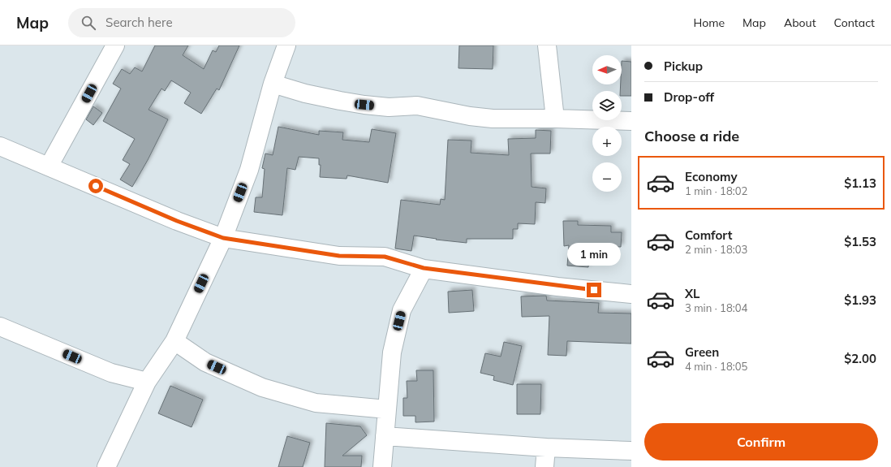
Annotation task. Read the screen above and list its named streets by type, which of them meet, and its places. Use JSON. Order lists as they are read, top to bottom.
{
  "north": "left",
  "page": {
    "header": "Map",
    "search": "Search here",
    "nav": [
      "Home",
      "Map",
      "About",
      "Contact"
    ],
    "banner": ["Pickup", "Drop-off"],
    "map_buttons": ["+", "−"],
    "heading": "Choose a ride",
    "list": [
      {
        "name": "Economy",
        "note": "1 min · 18:02",
        "value": "$1.13"
      },
      {
        "name": "Comfort",
        "note": "2 min · 18:03",
        "value": "$1.53"
      },
      {
        "name": "XL",
        "note": "3 min · 18:04",
        "value": "$1.93"
      },
      {
        "name": "Green",
        "note": "4 min · 18:05",
        "value": "$2.00"
      }
    ],
    "bubble": "1 min",
    "buttons": "Confirm"
  }
}
